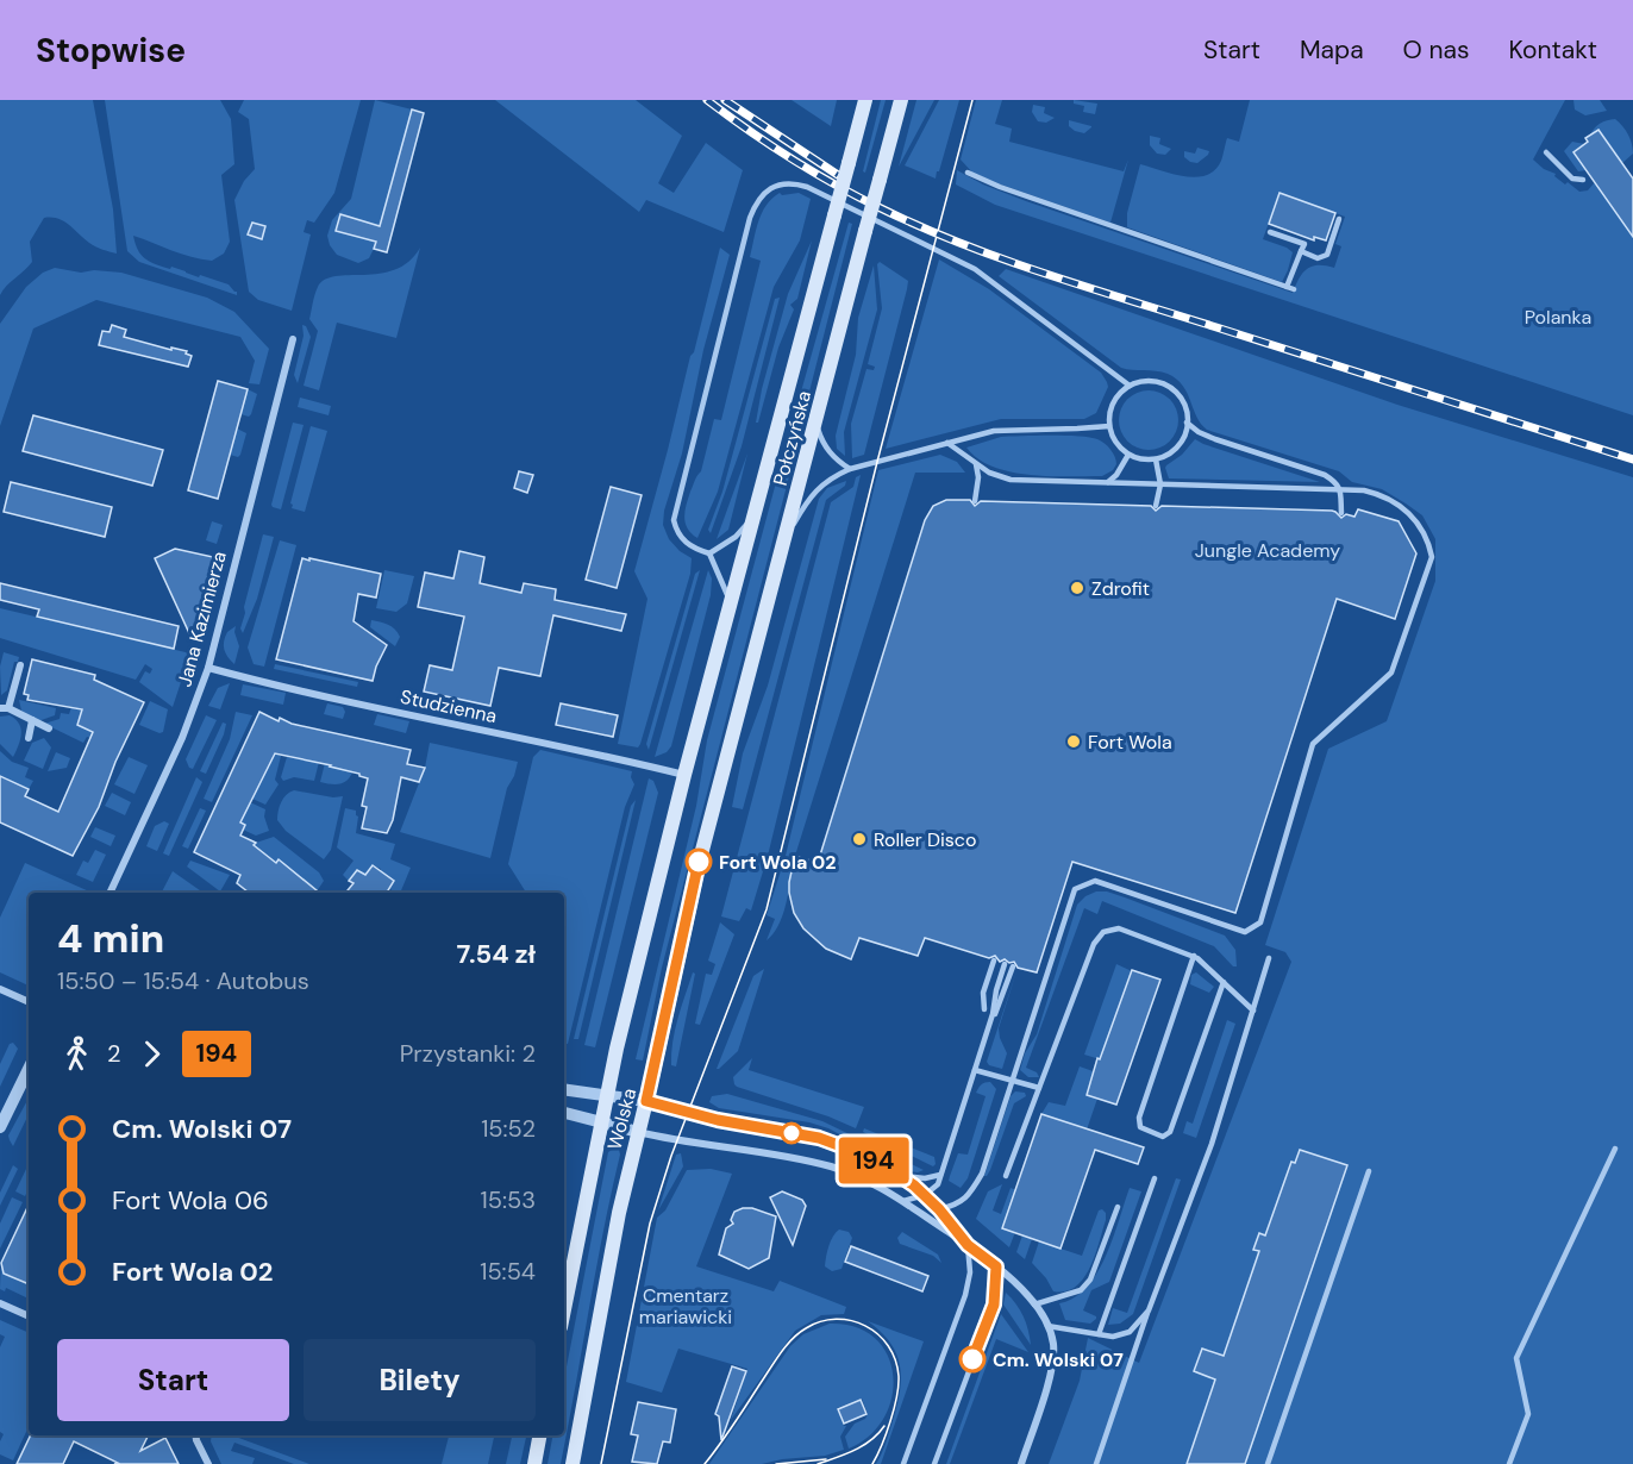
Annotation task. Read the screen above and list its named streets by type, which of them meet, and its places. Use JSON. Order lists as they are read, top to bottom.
{
  "streets": {
    "main road": ["Połczyńska", "Wolska"],
    "street": ["Jana Kazimierza", "Studzienna"]
  },
  "crossings": [
    ["Połczyńska", "Studzienna"],
    ["Połczyńska", "Wolska"],
    ["Jana Kazimierza", "Studzienna"],
    ["Studzienna", "Wolska"]
  ],
  "parks": ["Polanka", "Jungle Academy", "Cmentarz mariawicki"],
  "places": [
    "Zdrofit",
    "Fort Wola",
    "Roller Disco",
    "Fort Wola 02",
    "Cm. Wolski 07"
  ],
  "lines": ["bus line 194"],
  "page": {
    "header": "Stopwise",
    "nav": [
      "Start",
      "Mapa",
      "O nas",
      "Kontakt"
    ],
    "on_map": "194",
    "heading": ["4 min", "15:50 – 15:54 · Autobus", "7.54 zł"],
    "legs": ["2", "194", "Przystanki: 2"],
    "list": [
      {
        "name": "Cm. Wolski 07",
        "value": "15:52"
      },
      {
        "name": "Fort Wola 06",
        "value": "15:53"
      },
      {
        "name": "Fort Wola 02",
        "value": "15:54"
      }
    ],
    "buttons": ["Start", "Bilety"]
  }
}
